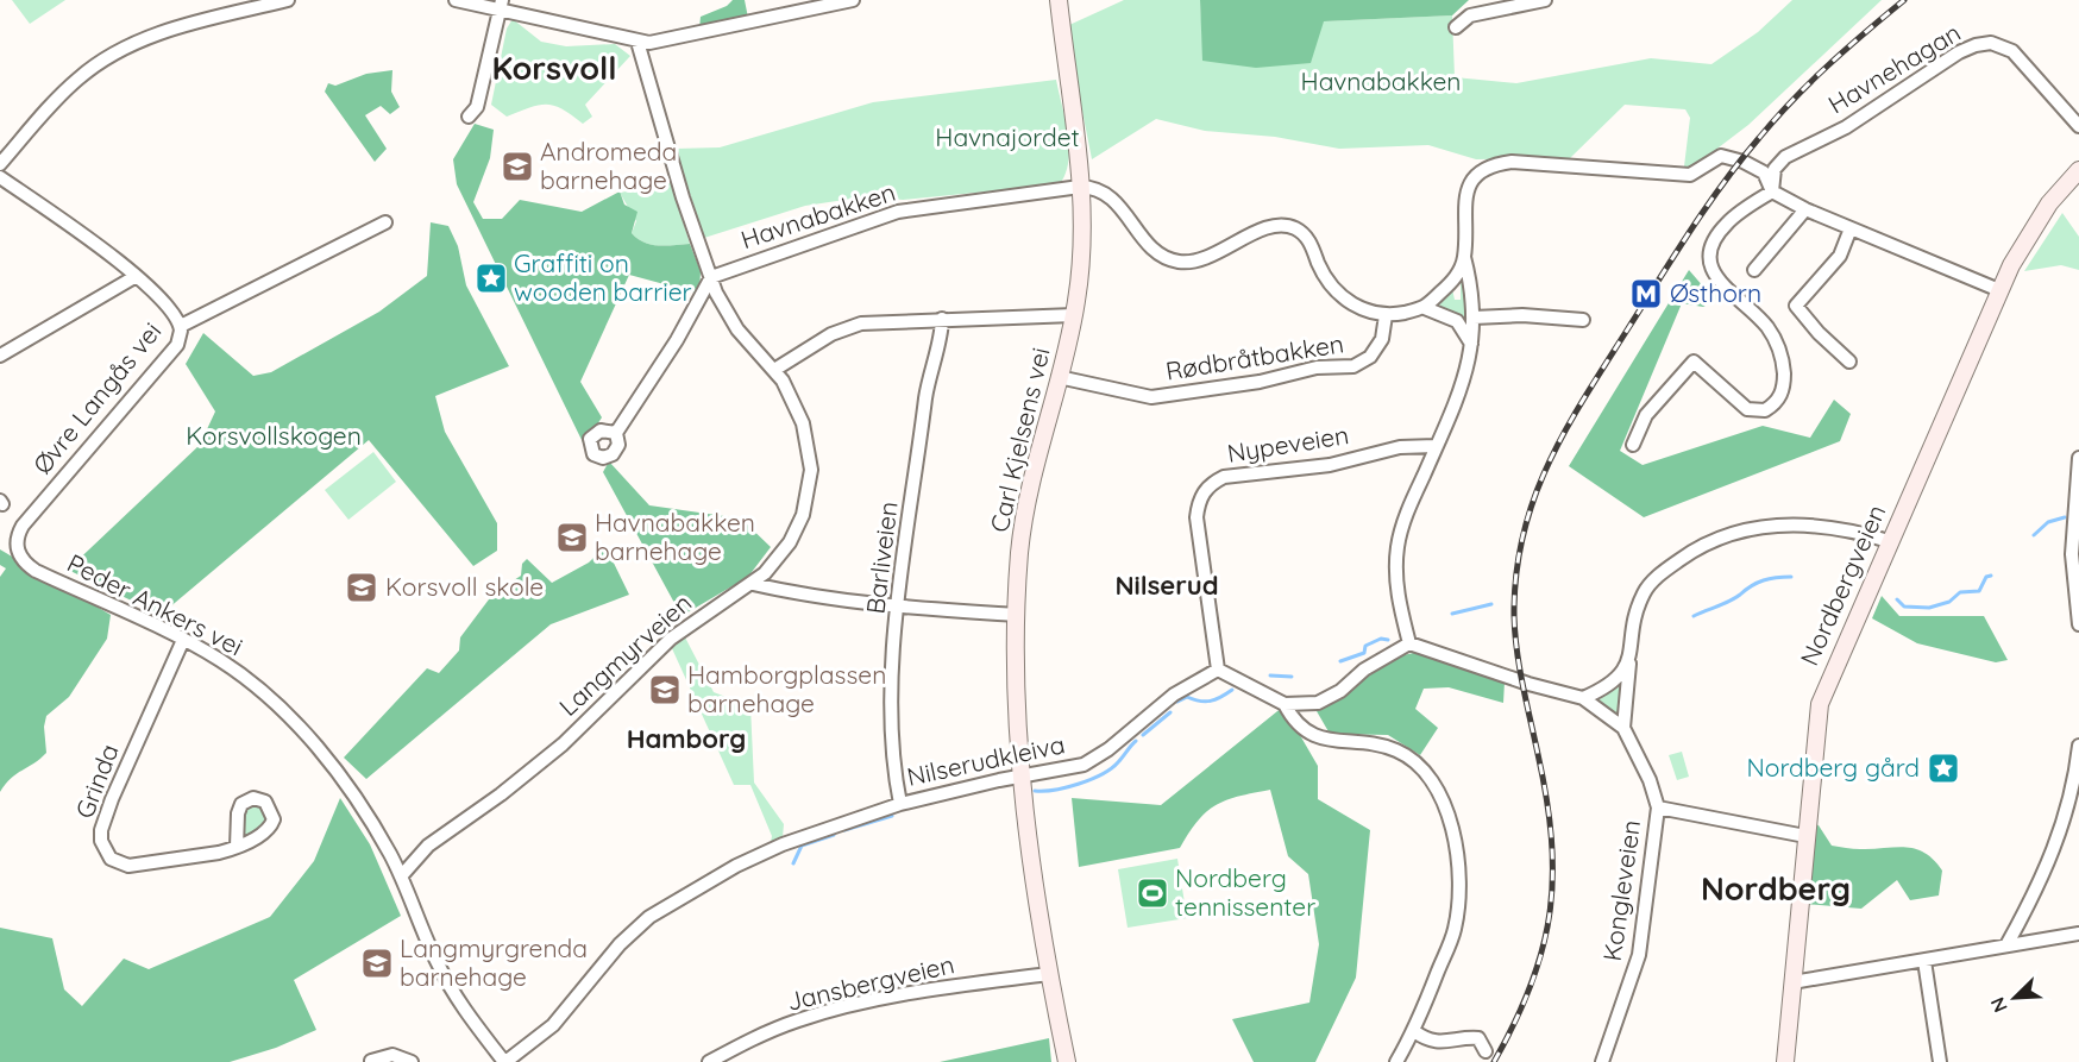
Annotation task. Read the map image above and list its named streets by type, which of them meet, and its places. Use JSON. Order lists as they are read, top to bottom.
{
  "streets": {
    "main road": ["Carl Kjelsens vei", "Nordbergveien"],
    "street": [
      "Havnehagan",
      "Havnabakken",
      "Rødbråtbakken",
      "Øvre Langås vei",
      "Nypeveien",
      "Barliveien",
      "Peder Ankers vei",
      "Langmyrveien",
      "Nilserudkleiva",
      "Grinda",
      "Kongleveien",
      "Jansbergveien"
    ]
  },
  "crossings": [
    ["Havnabakken", "Rødbråtbakken"],
    ["Havnabakken", "Carl Kjelsens vei"],
    ["Havnabakken", "Langmyrveien"],
    ["Rødbråtbakken", "Carl Kjelsens vei"],
    ["Øvre Langås vei", "Peder Ankers vei"],
    ["Carl Kjelsens vei", "Nilserudkleiva"],
    ["Carl Kjelsens vei", "Jansbergveien"],
    ["Nypeveien", "Nilserudkleiva"],
    ["Barliveien", "Nilserudkleiva"],
    ["Peder Ankers vei", "Langmyrveien"],
    ["Peder Ankers vei", "Nilserudkleiva"],
    ["Peder Ankers vei", "Grinda"]
  ],
  "districts": [
    "Korsvoll",
    "Nilserud",
    "Hamborg",
    "Nordberg"
  ],
  "parks": ["Havnabakken", "Havnajordet", "Korsvollskogen"],
  "places": {
    "school or university": [
      "Andromeda barnehage",
      "Havnabakken barnehage",
      "Korsvoll skole",
      "Hamborgplassen barnehage",
      "Langmyrgrenda barnehage"
    ],
    "place": ["Graffiti on wooden barrier", "Nordberg gård"],
    "metro station": ["Østhorn"],
    "sports": ["Nordberg tennissenter"]
  },
  "north": "bottom left"
}
